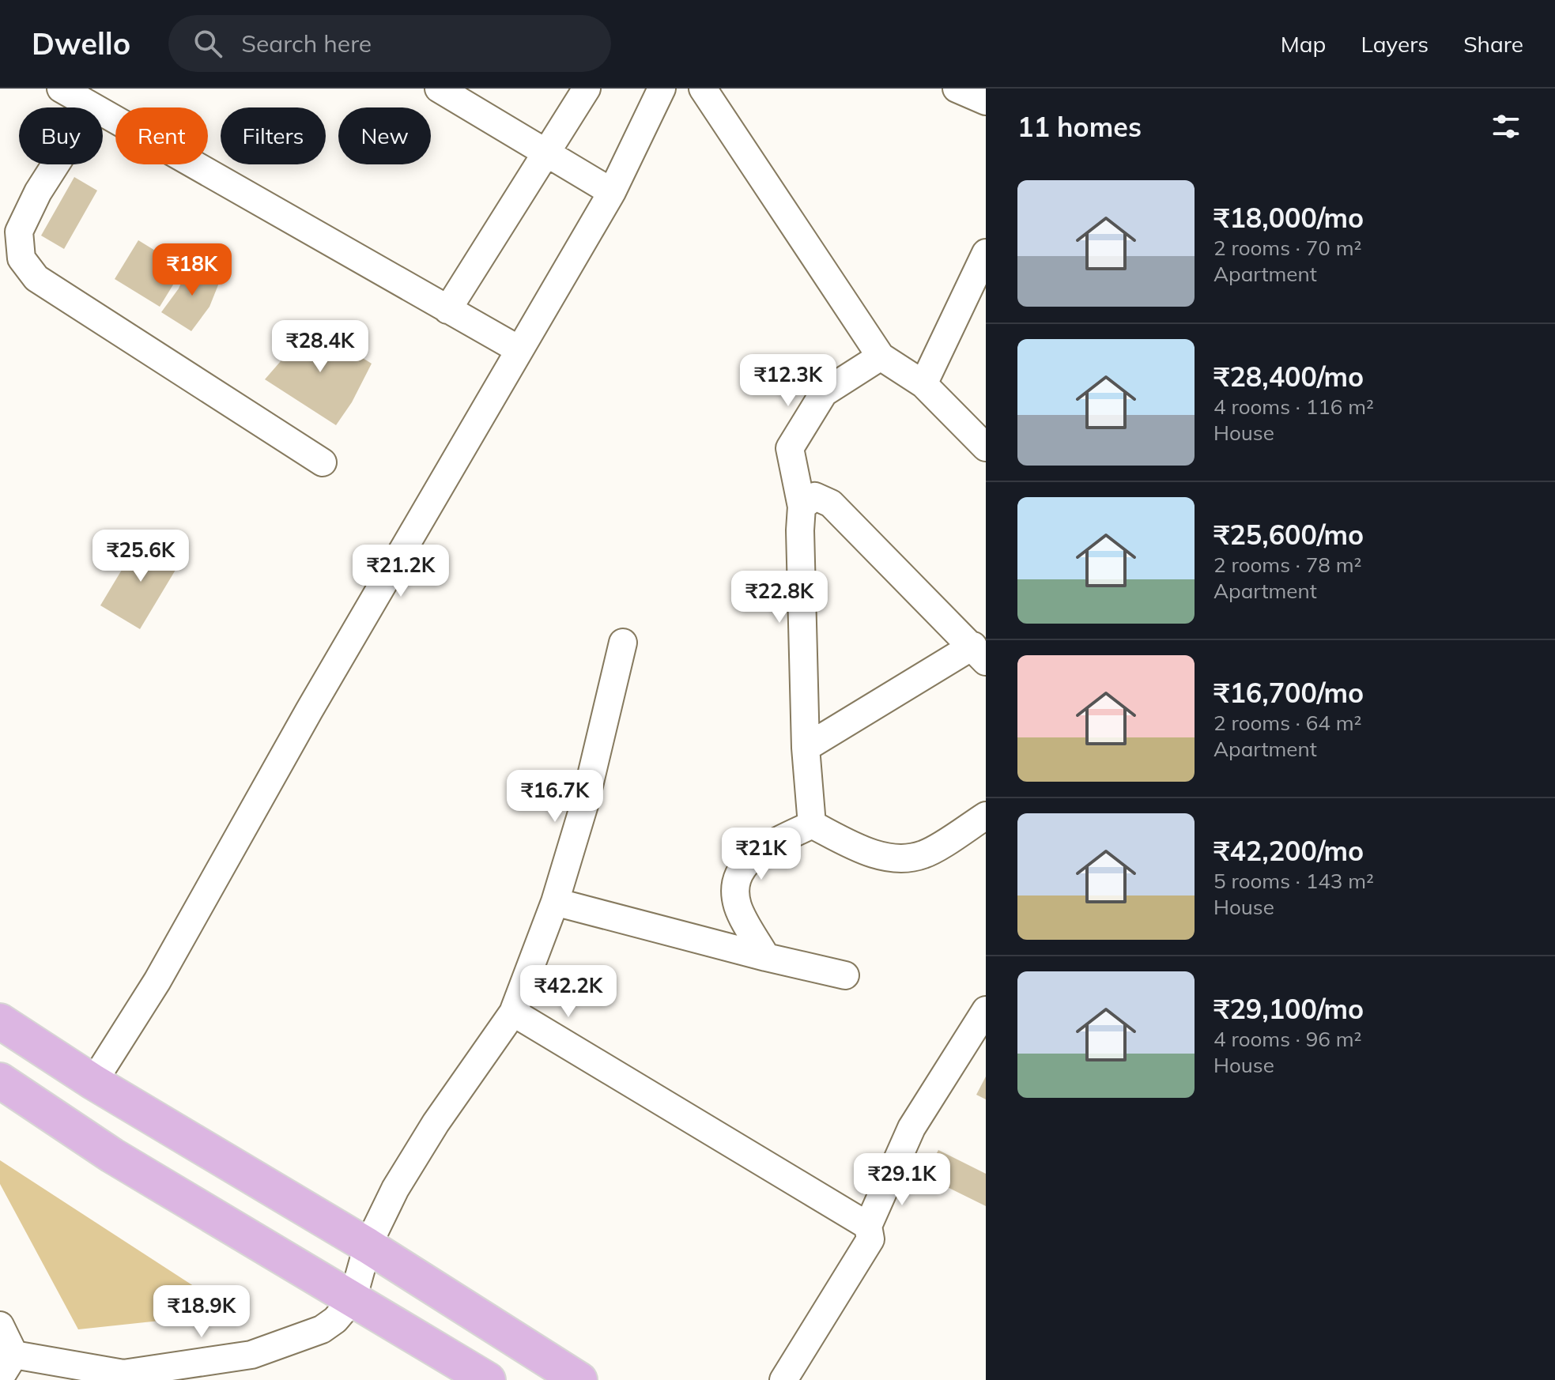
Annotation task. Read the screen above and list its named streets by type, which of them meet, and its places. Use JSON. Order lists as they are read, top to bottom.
{
  "page": {
    "header": "Dwello",
    "search": "Search here",
    "nav": ["Map", "Layers", "Share"],
    "heading": "11 homes",
    "chip": [
      "Buy",
      "Rent",
      "Filters",
      "New"
    ],
    "list": [
      {
        "name": "₹18,000/mo",
        "note": "2 rooms · 70 m² · Apartment"
      },
      {
        "name": "₹28,400/mo",
        "note": "4 rooms · 116 m² · House"
      },
      {
        "name": "₹25,600/mo",
        "note": "2 rooms · 78 m² · Apartment"
      },
      {
        "name": "₹16,700/mo",
        "note": "2 rooms · 64 m² · Apartment"
      },
      {
        "name": "₹42,200/mo",
        "note": "5 rooms · 143 m² · House"
      },
      {
        "name": "₹29,100/mo",
        "note": "4 rooms · 96 m² · House"
      }
    ],
    "price": [
      "₹18K",
      "₹28.4K",
      "₹12.3K",
      "₹25.6K",
      "₹21.2K",
      "₹22.8K",
      "₹16.7K",
      "₹21K",
      "₹42.2K",
      "₹29.1K",
      "₹18.9K"
    ]
  }
}
